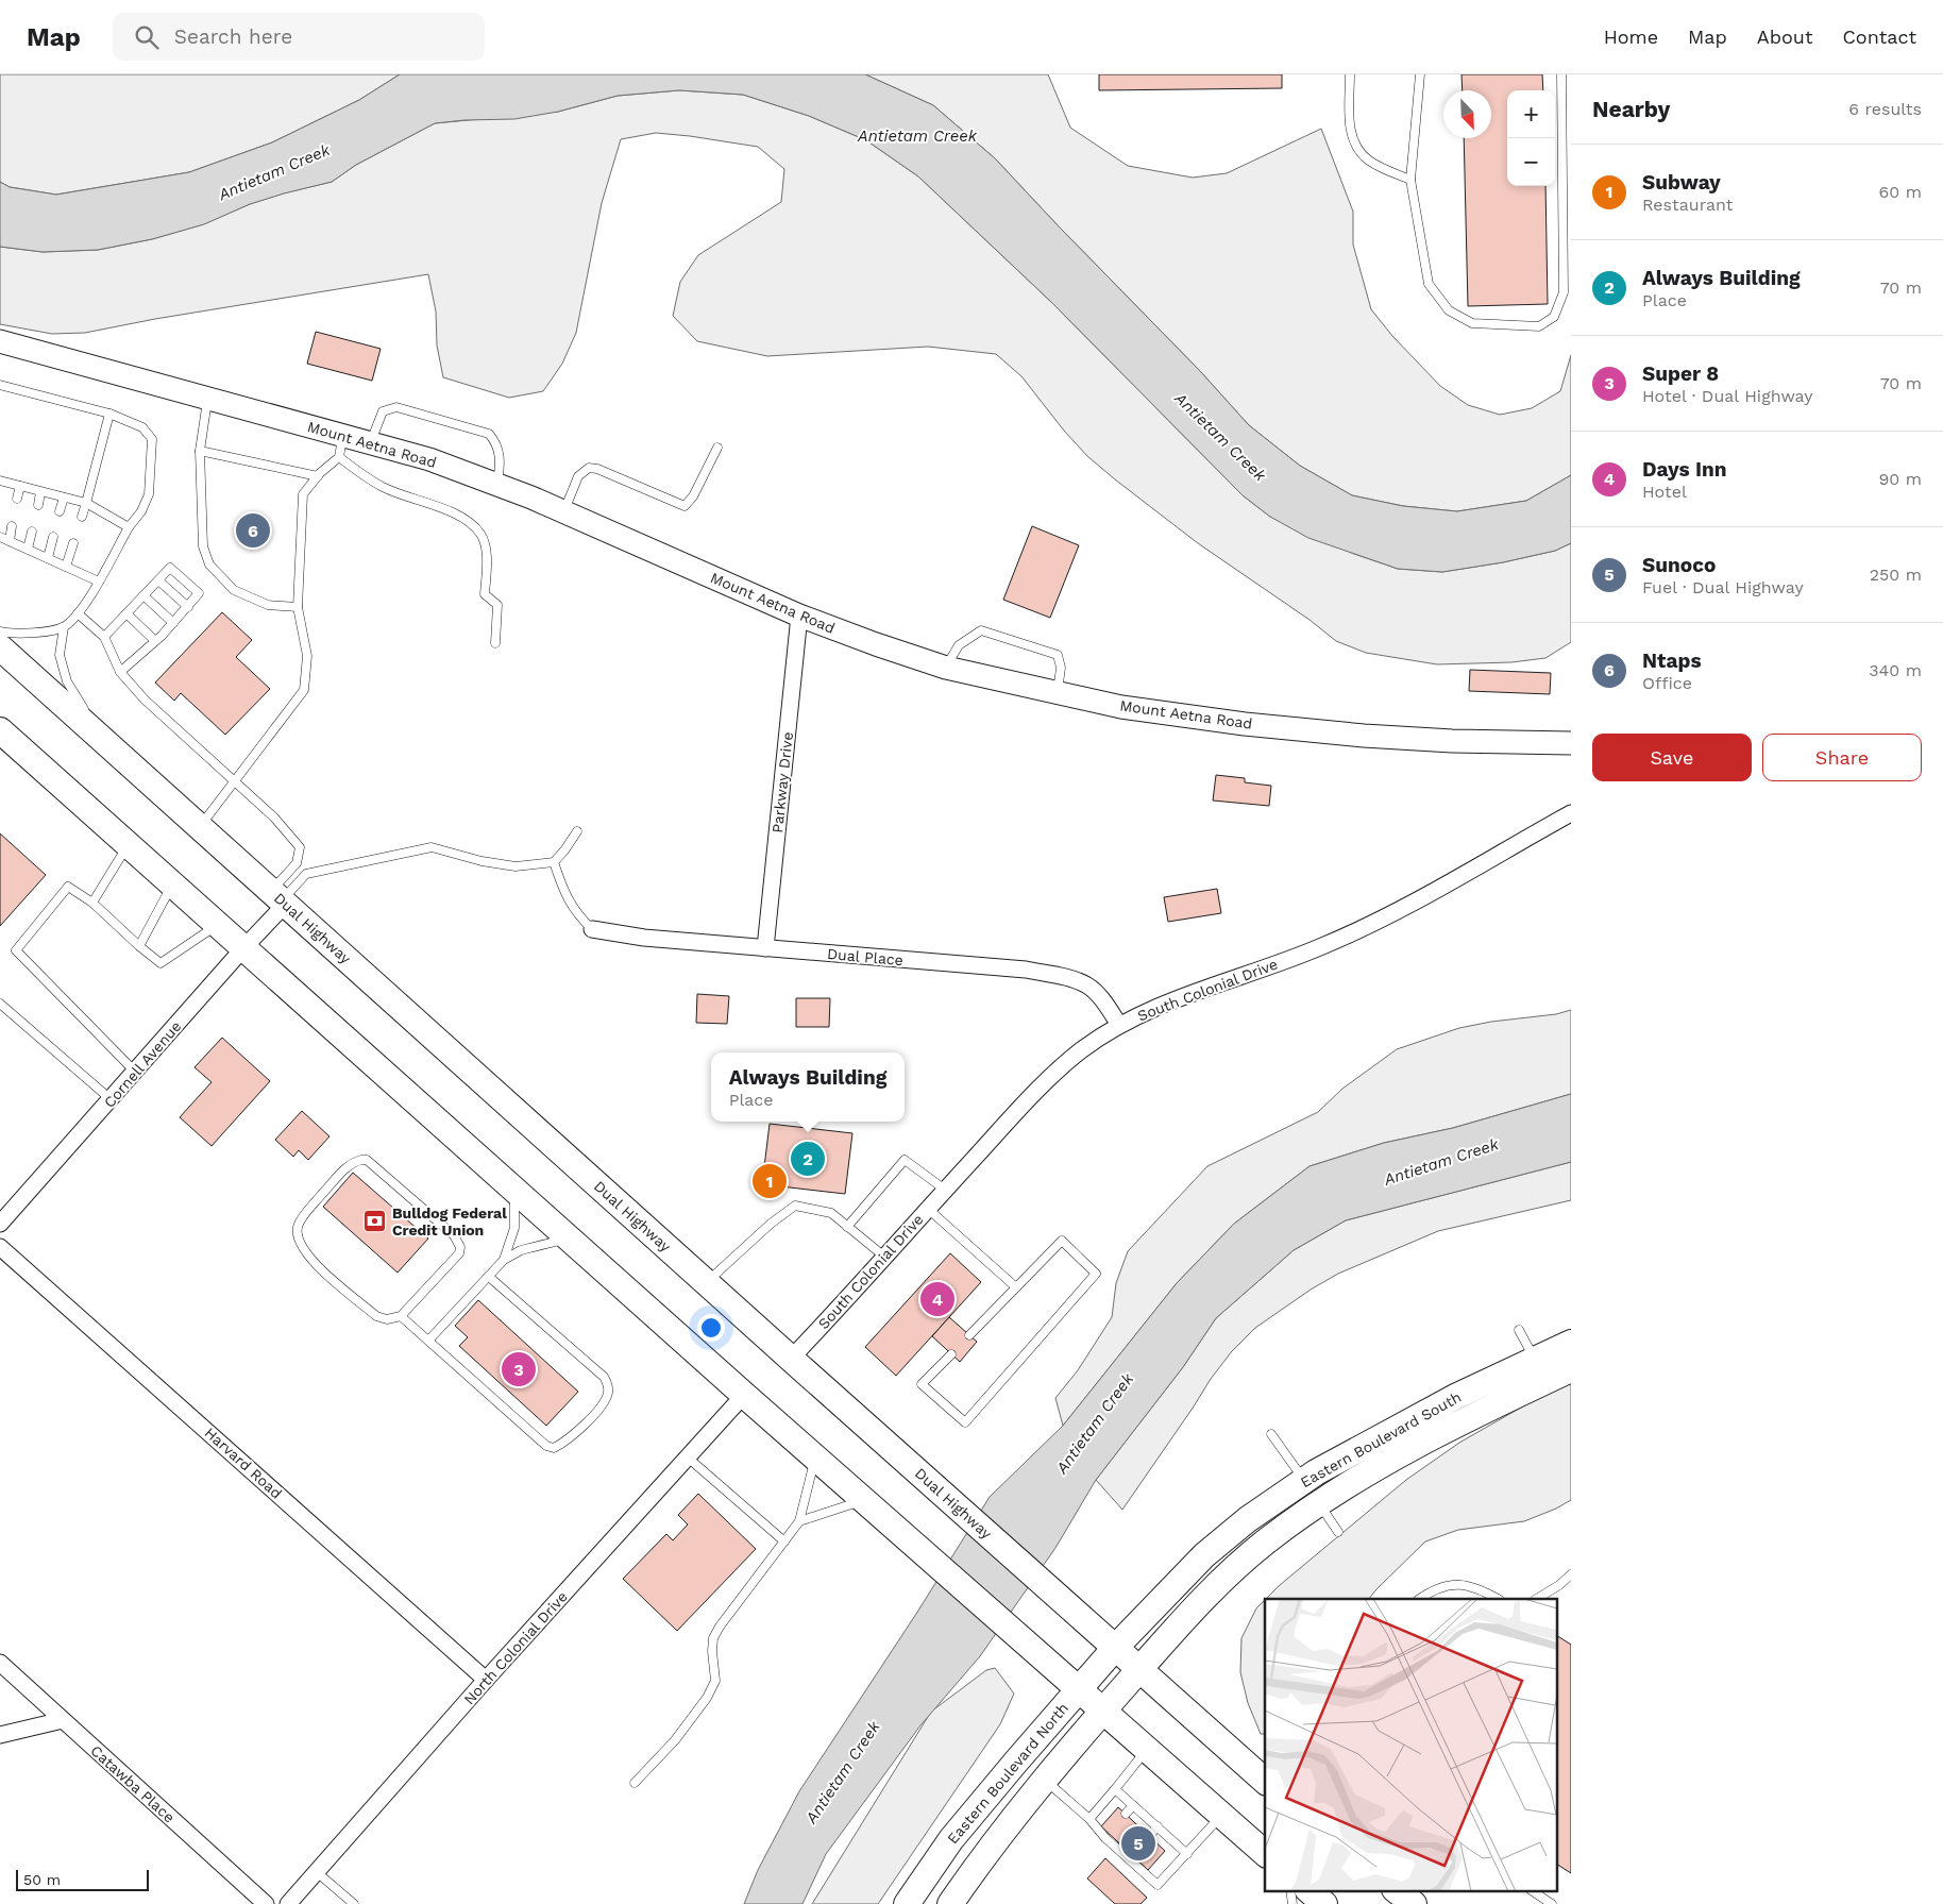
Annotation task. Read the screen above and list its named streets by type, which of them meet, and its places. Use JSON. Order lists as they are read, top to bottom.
{
  "streets": {
    "main road": ["Dual Highway", "Eastern Boulevard South", "Eastern Boulevard North"],
    "street": [
      "Mount Aetna Road",
      "Parkway Drive",
      "Dual Place",
      "South Colonial Drive",
      "Cornell Avenue",
      "Harvard Road",
      "North Colonial Drive",
      "Catawba Place"
    ]
  },
  "crossings": [
    ["Mount Aetna Road", "Parkway Drive"],
    ["Parkway Drive", "Dual Place"],
    ["Dual Highway", "South Colonial Drive"],
    ["Dual Highway", "Cornell Avenue"],
    ["Dual Highway", "Eastern Boulevard South"],
    ["Dual Highway", "Eastern Boulevard North"],
    ["Dual Place", "South Colonial Drive"],
    ["Eastern Boulevard South", "Eastern Boulevard North"],
    ["Harvard Road", "North Colonial Drive"]
  ],
  "water": ["Antietam Creek"],
  "places": {
    "bank": ["Bulldog Federal Credit Union"]
  },
  "scale_bar": "50 m",
  "north": "bottom right",
  "page": {
    "header": "Map",
    "search": "Search here",
    "nav": [
      "Home",
      "Map",
      "About",
      "Contact"
    ],
    "heading": ["Nearby", "6 results"],
    "map_buttons": ["+", "−"],
    "list": [
      {
        "mark": "1",
        "name": "Subway",
        "note": "Restaurant",
        "value": "60 m"
      },
      {
        "mark": "2",
        "name": "Always Building",
        "note": "Place",
        "value": "70 m"
      },
      {
        "mark": "3",
        "name": "Super 8",
        "note": "Hotel · Dual Highway",
        "value": "70 m"
      },
      {
        "mark": "4",
        "name": "Days Inn",
        "note": "Hotel",
        "value": "90 m"
      },
      {
        "mark": "5",
        "name": "Sunoco",
        "note": "Fuel · Dual Highway",
        "value": "250 m"
      },
      {
        "mark": "6",
        "name": "Ntaps",
        "note": "Office",
        "value": "340 m"
      }
    ],
    "pins": [
      "6",
      "2",
      "1",
      "4",
      "3",
      "5"
    ],
    "buttons": ["Save", "Share"],
    "popup": ["Always Building", "Place"],
    "scale": "50 m"
  }
}
